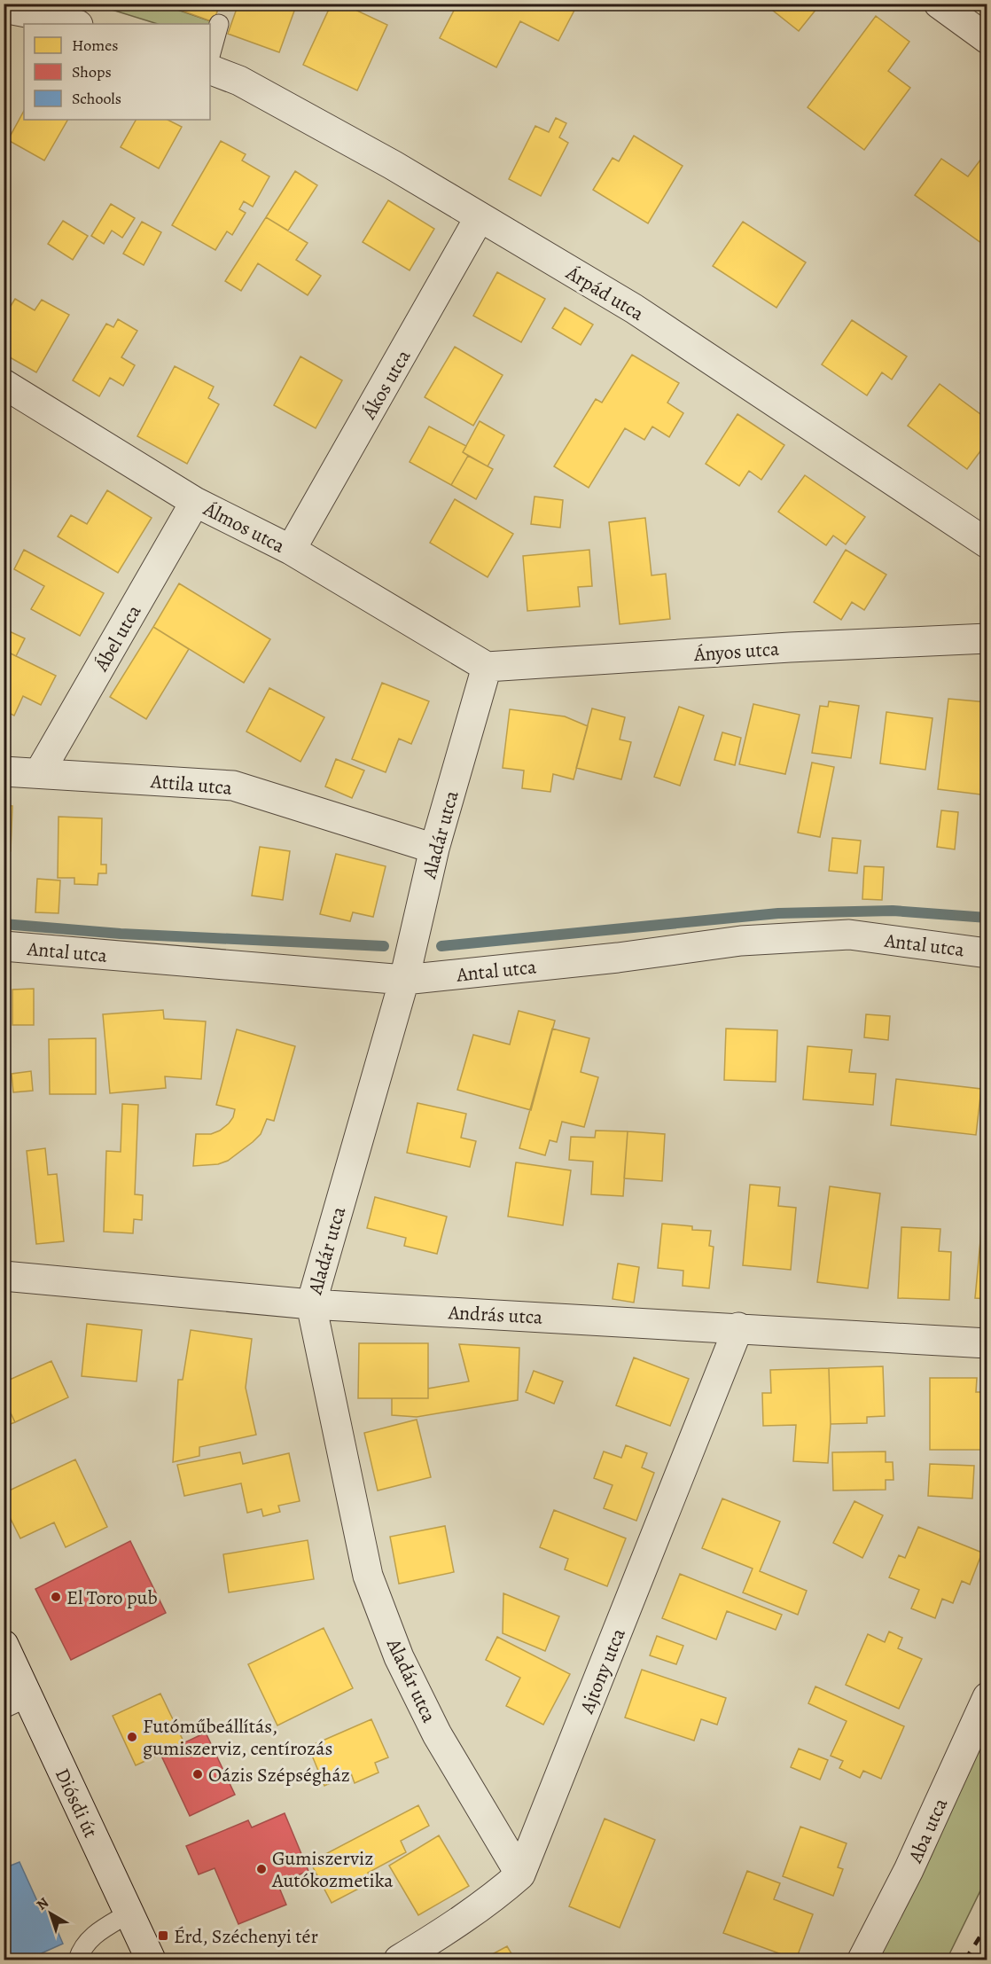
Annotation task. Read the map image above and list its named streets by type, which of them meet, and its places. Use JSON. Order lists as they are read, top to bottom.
{
  "streets": {
    "street": [
      "Árpád utca",
      "Ákos utca",
      "Álmos utca",
      "Ábel utca",
      "Ányos utca",
      "Attila utca",
      "Aladár utca",
      "Antal utca",
      "András utca",
      "Ajtony utca",
      "Diósdi út",
      "Aba utca"
    ]
  },
  "crossings": [
    ["Árpád utca", "Ákos utca"],
    ["Ákos utca", "Álmos utca"],
    ["Álmos utca", "Ábel utca"],
    ["Álmos utca", "Ányos utca"],
    ["Álmos utca", "Aladár utca"],
    ["Ábel utca", "Attila utca"],
    ["Ányos utca", "Aladár utca"],
    ["Attila utca", "Aladár utca"],
    ["Aladár utca", "Antal utca"],
    ["Aladár utca", "András utca"],
    ["Aladár utca", "Ajtony utca"],
    ["András utca", "Ajtony utca"]
  ],
  "places": {
    "other": [
      "El Toro pub",
      "Futóműbeállítás, gumiszerviz, centírozás",
      "Oázis Szépségház",
      "Gumiszerviz Autókozmetika"
    ],
    "transit": ["Érd, Széchenyi tér"]
  },
  "legend": ["Homes", "Shops", "Schools"],
  "north": "top left"
}
